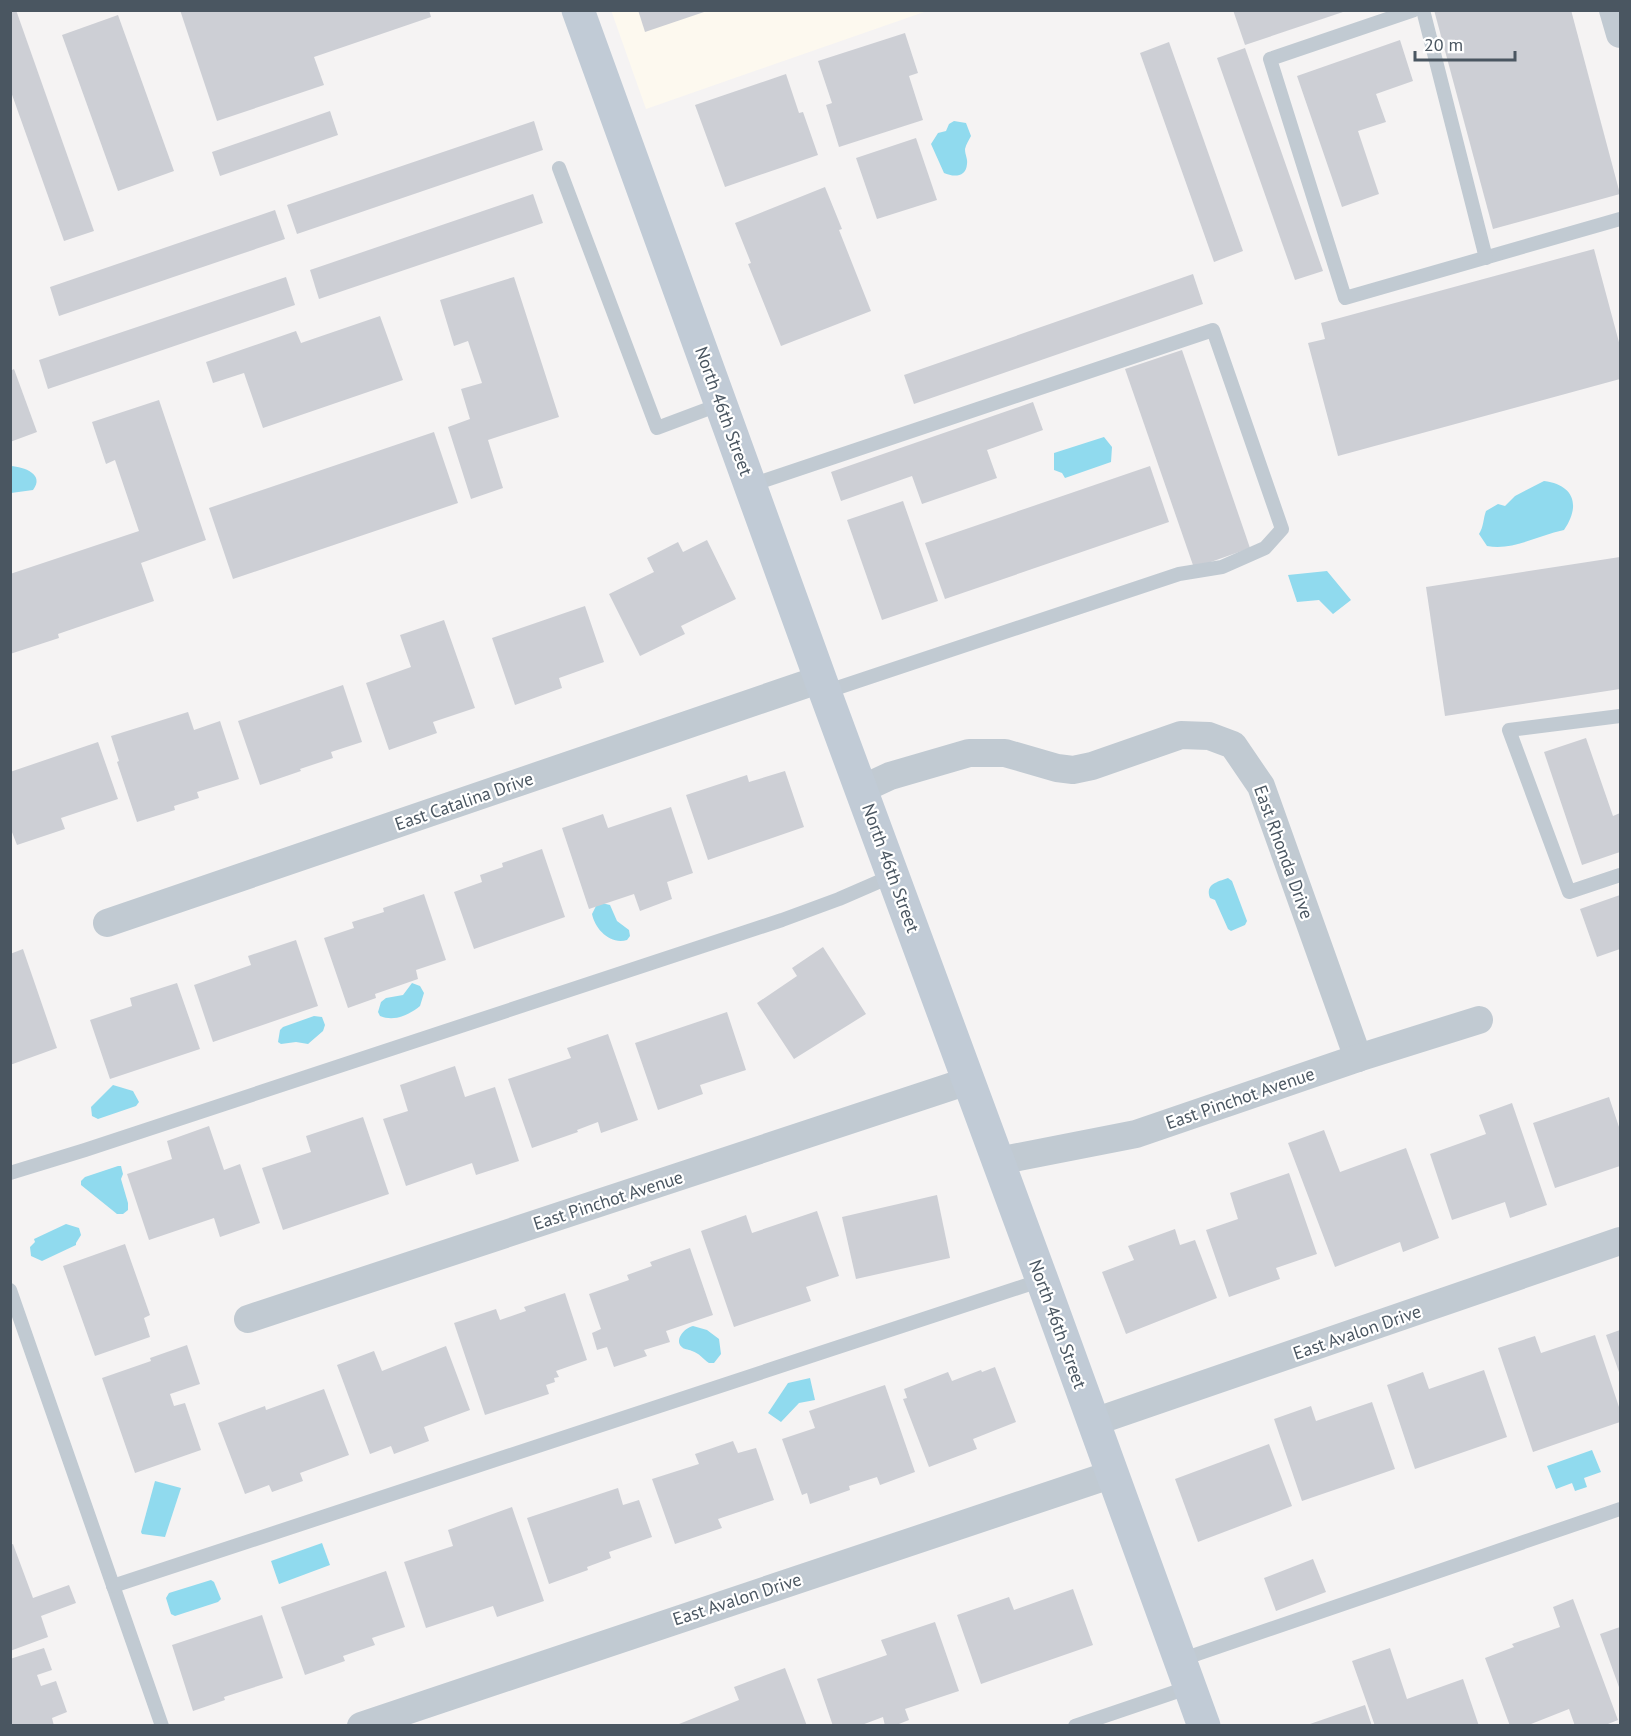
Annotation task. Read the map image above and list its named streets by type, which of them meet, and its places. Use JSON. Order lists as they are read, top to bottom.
{
  "streets": {
    "street": [
      "North 46th Street",
      "East Catalina Drive",
      "East Rhonda Drive",
      "East Pinchot Avenue",
      "East Avalon Drive"
    ]
  },
  "crossings": [
    ["North 46th Street", "East Catalina Drive"],
    ["North 46th Street", "East Rhonda Drive"],
    ["North 46th Street", "East Pinchot Avenue"],
    ["North 46th Street", "East Avalon Drive"],
    ["East Rhonda Drive", "East Pinchot Avenue"]
  ],
  "scale_bar": "20 m"
}
